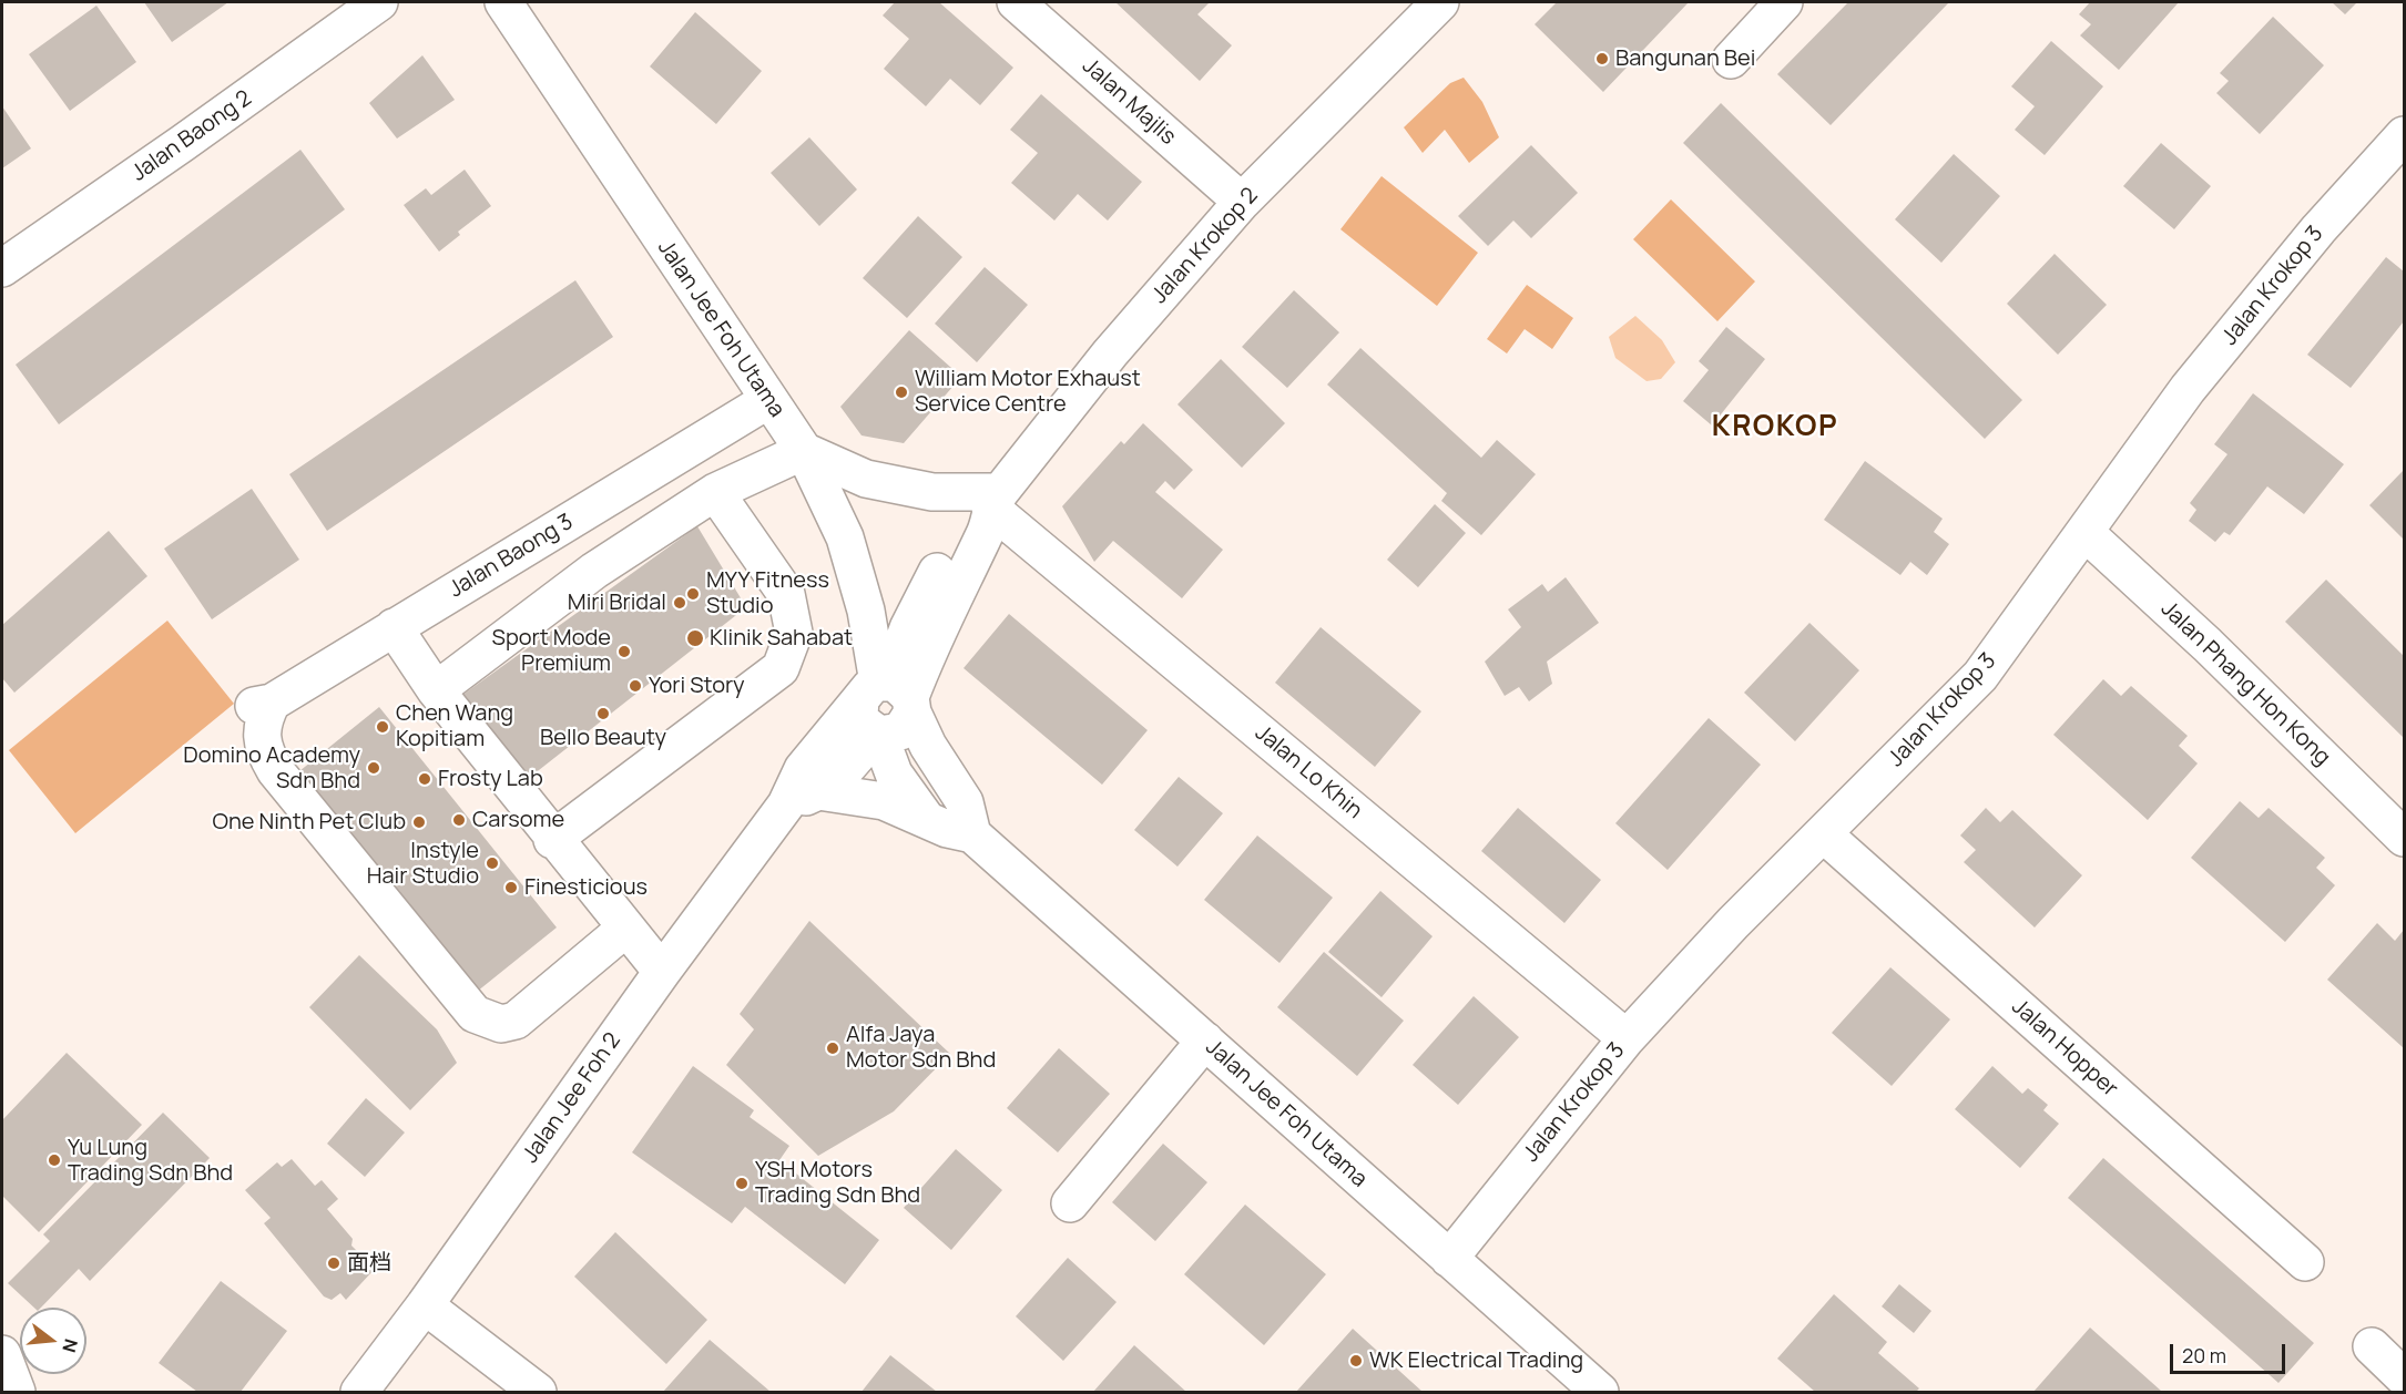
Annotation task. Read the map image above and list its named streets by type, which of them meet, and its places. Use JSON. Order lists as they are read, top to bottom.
{
  "streets": {
    "street": [
      "Jalan Majlis",
      "Jalan Baong 2",
      "Jalan Krokop 2",
      "Jalan Krokop 3",
      "Jalan Jee Foh Utama",
      "Jalan Baong 3",
      "Jalan Phang Hon Kong",
      "Jalan Lo Khin",
      "Jalan Hopper",
      "Jalan Jee Foh 2"
    ]
  },
  "crossings": [
    ["Jalan Majlis", "Jalan Krokop 2"],
    ["Jalan Krokop 2", "Jalan Lo Khin"],
    ["Jalan Krokop 3", "Jalan Jee Foh Utama"],
    ["Jalan Krokop 3", "Jalan Phang Hon Kong"],
    ["Jalan Krokop 3", "Jalan Lo Khin"],
    ["Jalan Krokop 3", "Jalan Hopper"],
    ["Jalan Jee Foh Utama", "Jalan Baong 3"]
  ],
  "districts": ["KROKOP"],
  "places": [
    "Bangunan Bei",
    "William Motor Exhaust Service Centre",
    "MYY Fitness Studio",
    "Miri Bridal",
    "Klinik Sahabat",
    "Sport Mode Premium",
    "Yori Story",
    "Bello Beauty",
    "Chen Wang Kopitiam",
    "Domino Academy Sdn Bhd",
    "Frosty Lab",
    "Carsome",
    "One Ninth Pet Club",
    "Instyle Hair Studio",
    "Finesticious",
    "Alfa Jaya Motor Sdn Bhd",
    "Yu Lung Trading Sdn Bhd",
    "YSH Motors Trading Sdn Bhd",
    "面档",
    "WK Electrical Trading"
  ],
  "scale_bar": "20 m",
  "north": "right"
}
